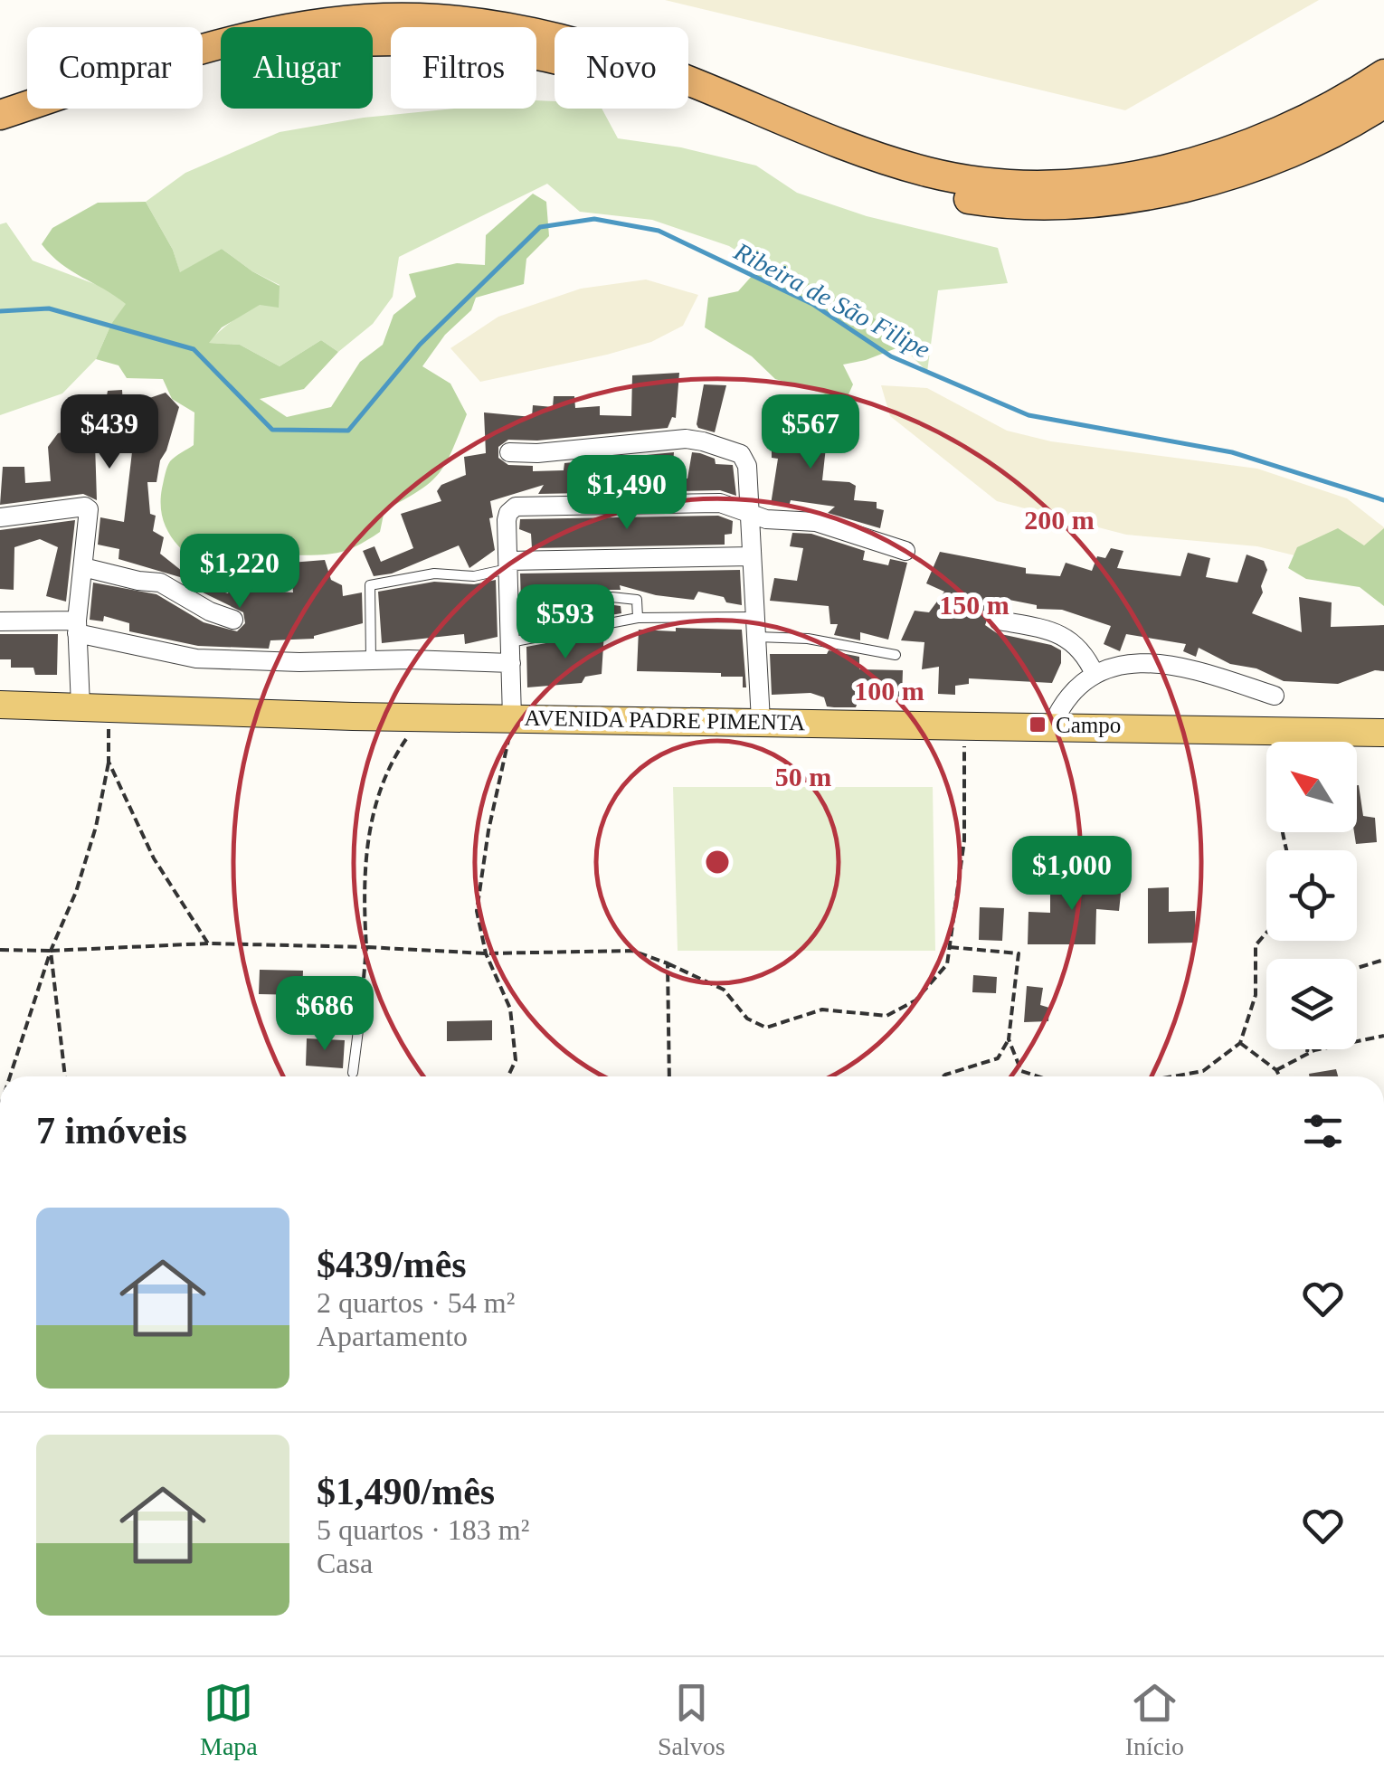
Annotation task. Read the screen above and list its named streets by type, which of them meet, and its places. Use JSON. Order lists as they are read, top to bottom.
{
  "streets": {
    "main road": ["AVENIDA PADRE PIMENTA"]
  },
  "water": ["Ribeira de São Filipe"],
  "places": {
    "transit": ["Campo"]
  },
  "north": "top left",
  "page": {
    "chip": [
      "Comprar",
      "Alugar",
      "Filtros",
      "Novo"
    ],
    "price": [
      "$439",
      "$567",
      "$1,490",
      "$1,220",
      "$593",
      "$1,000",
      "$686"
    ],
    "heading": "7 imóveis",
    "list": [
      {
        "name": "$439/mês",
        "note": "2 quartos · 54 m² · Apartamento"
      },
      {
        "name": "$1,490/mês",
        "note": "5 quartos · 183 m² · Casa"
      }
    ],
    "tabs": ["Mapa", "Salvos", "Início"]
  },
  "rings": [
    "200 m",
    "150 m",
    "100 m",
    "50 m"
  ]
}
